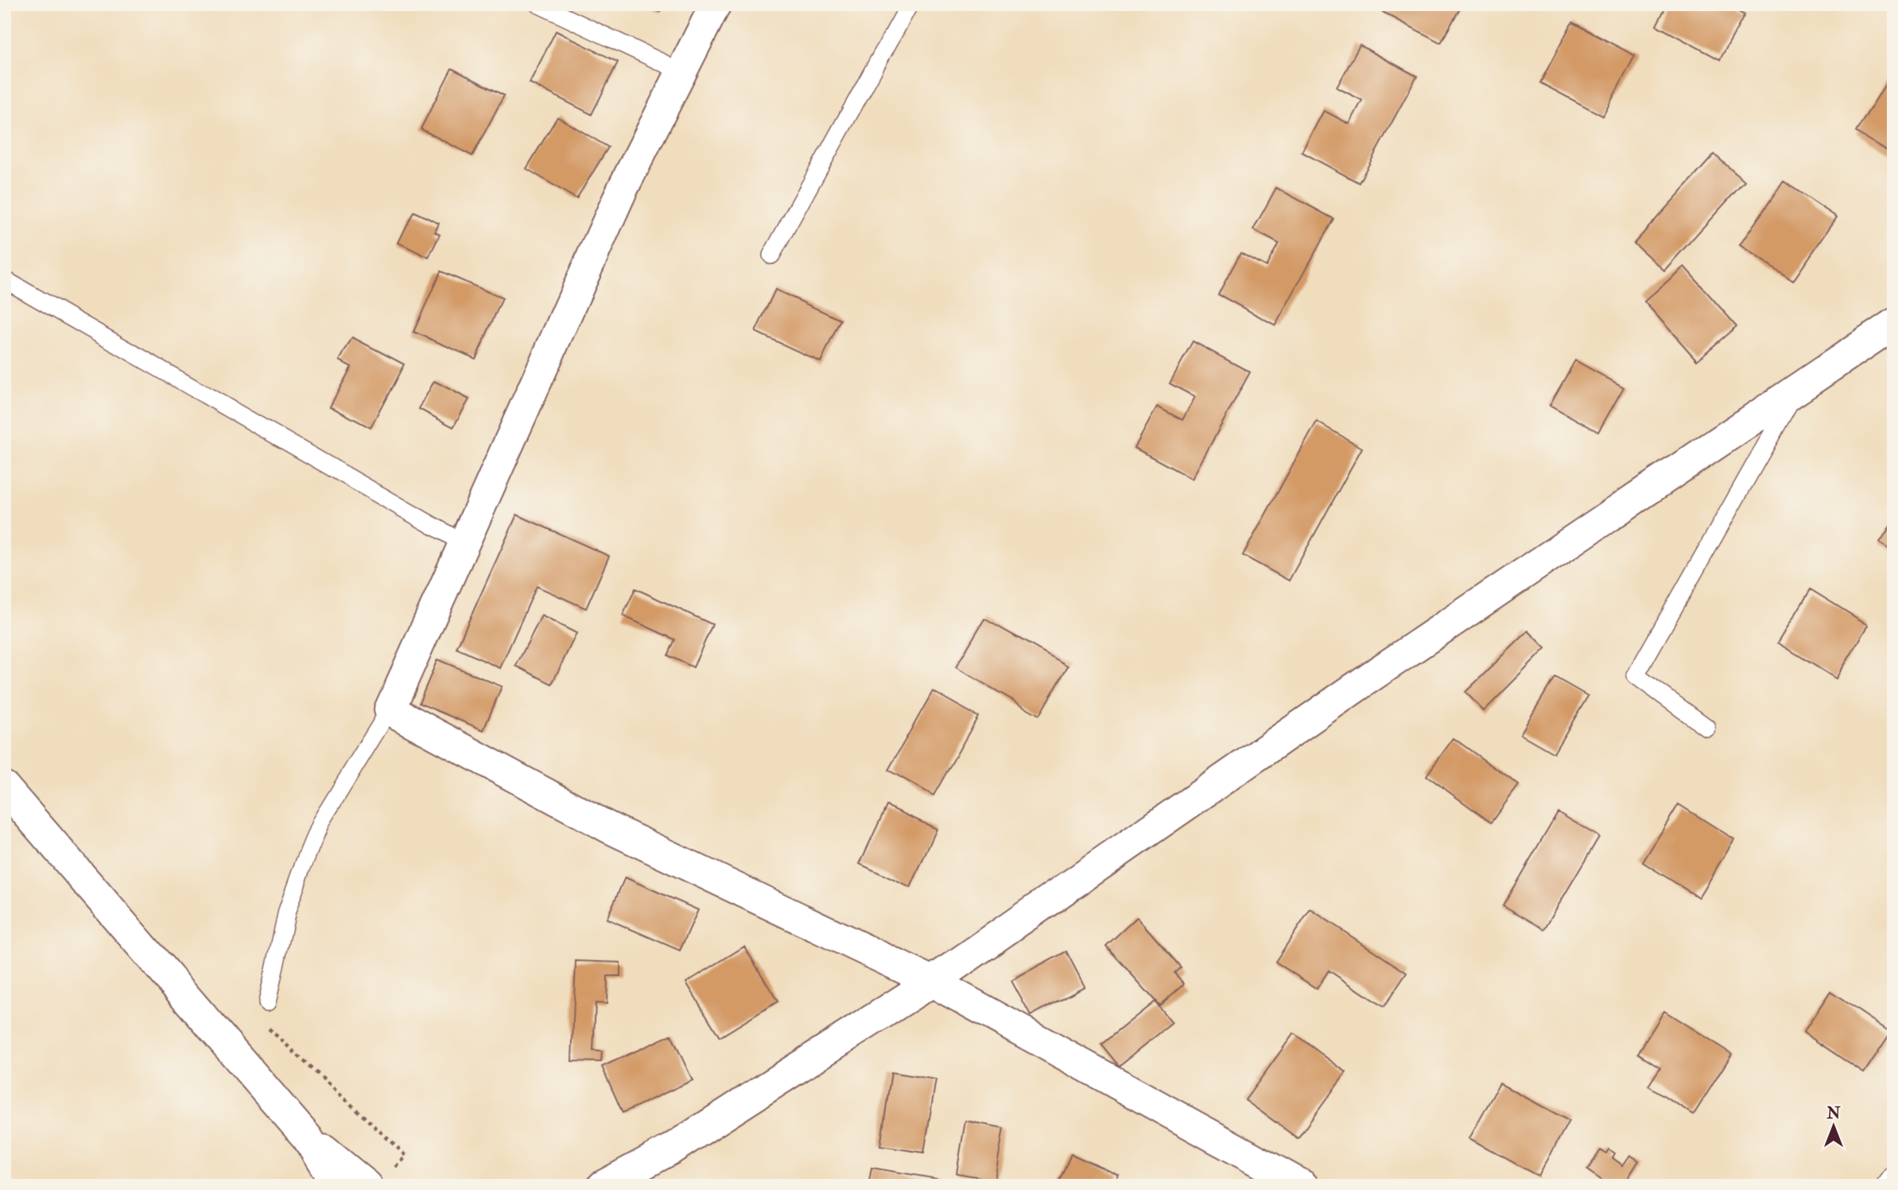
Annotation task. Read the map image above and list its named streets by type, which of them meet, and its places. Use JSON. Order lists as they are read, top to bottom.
{
  "north": "top"
}
